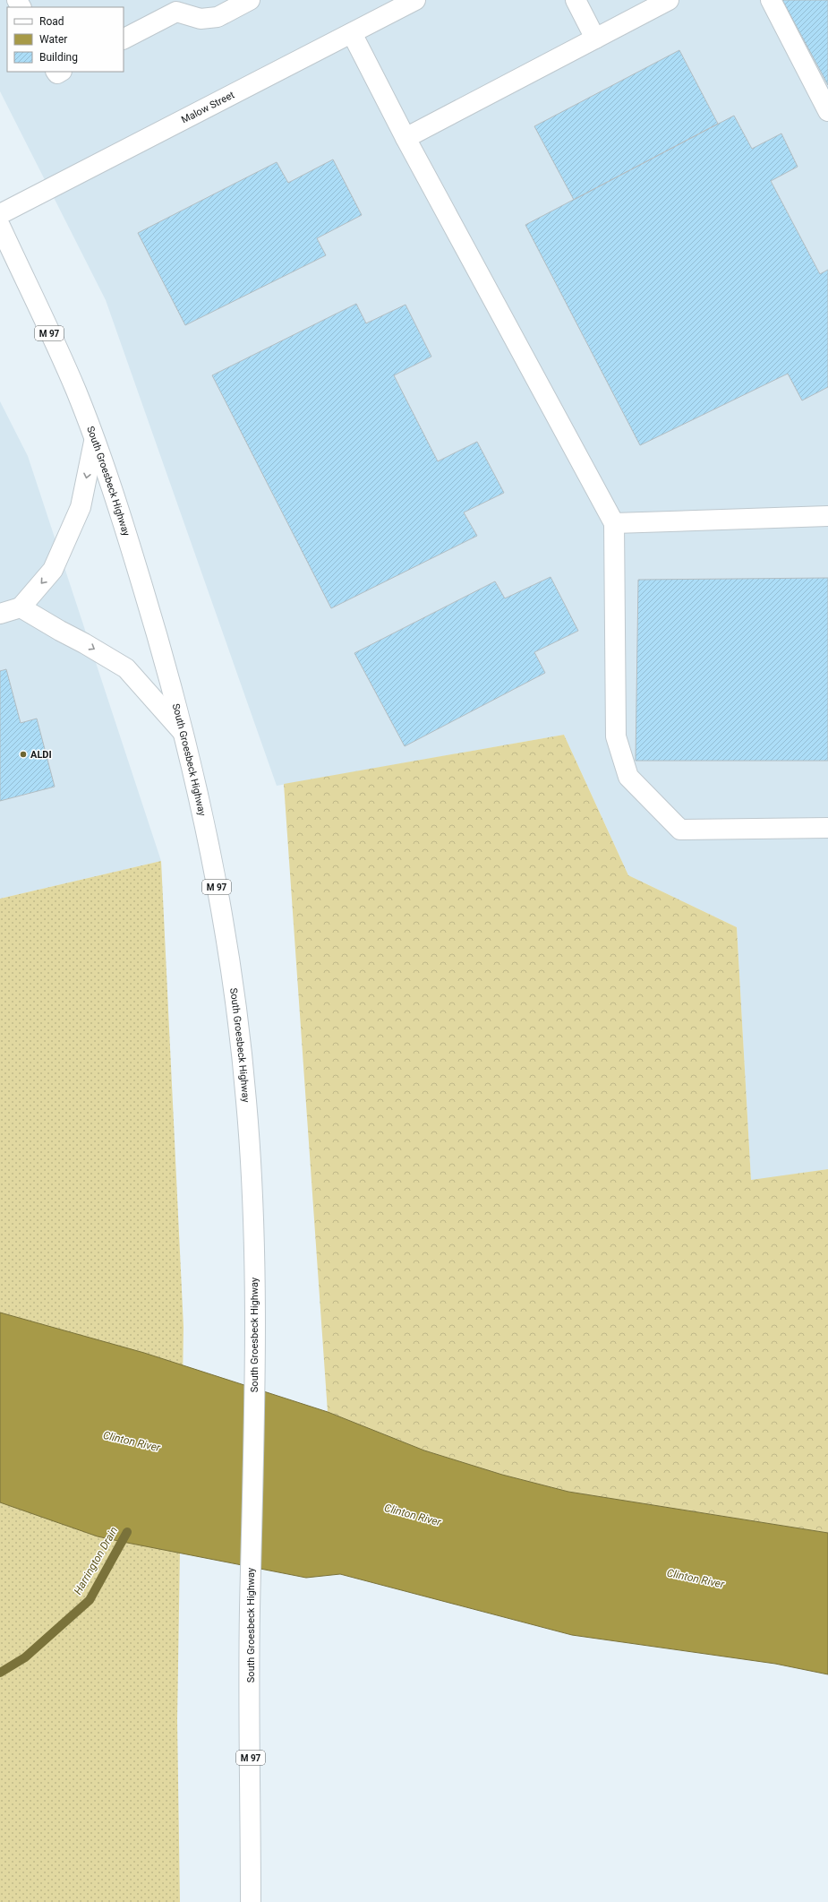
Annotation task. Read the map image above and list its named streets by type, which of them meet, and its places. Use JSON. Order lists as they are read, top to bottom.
{
  "streets": {
    "main road": ["Malow Street", "M 97", "South Groesbeck Highway"]
  },
  "water": ["Clinton River", "Harrington Drain"],
  "places": ["ALDI"],
  "legend": ["Road", "Water", "Building"]
}
